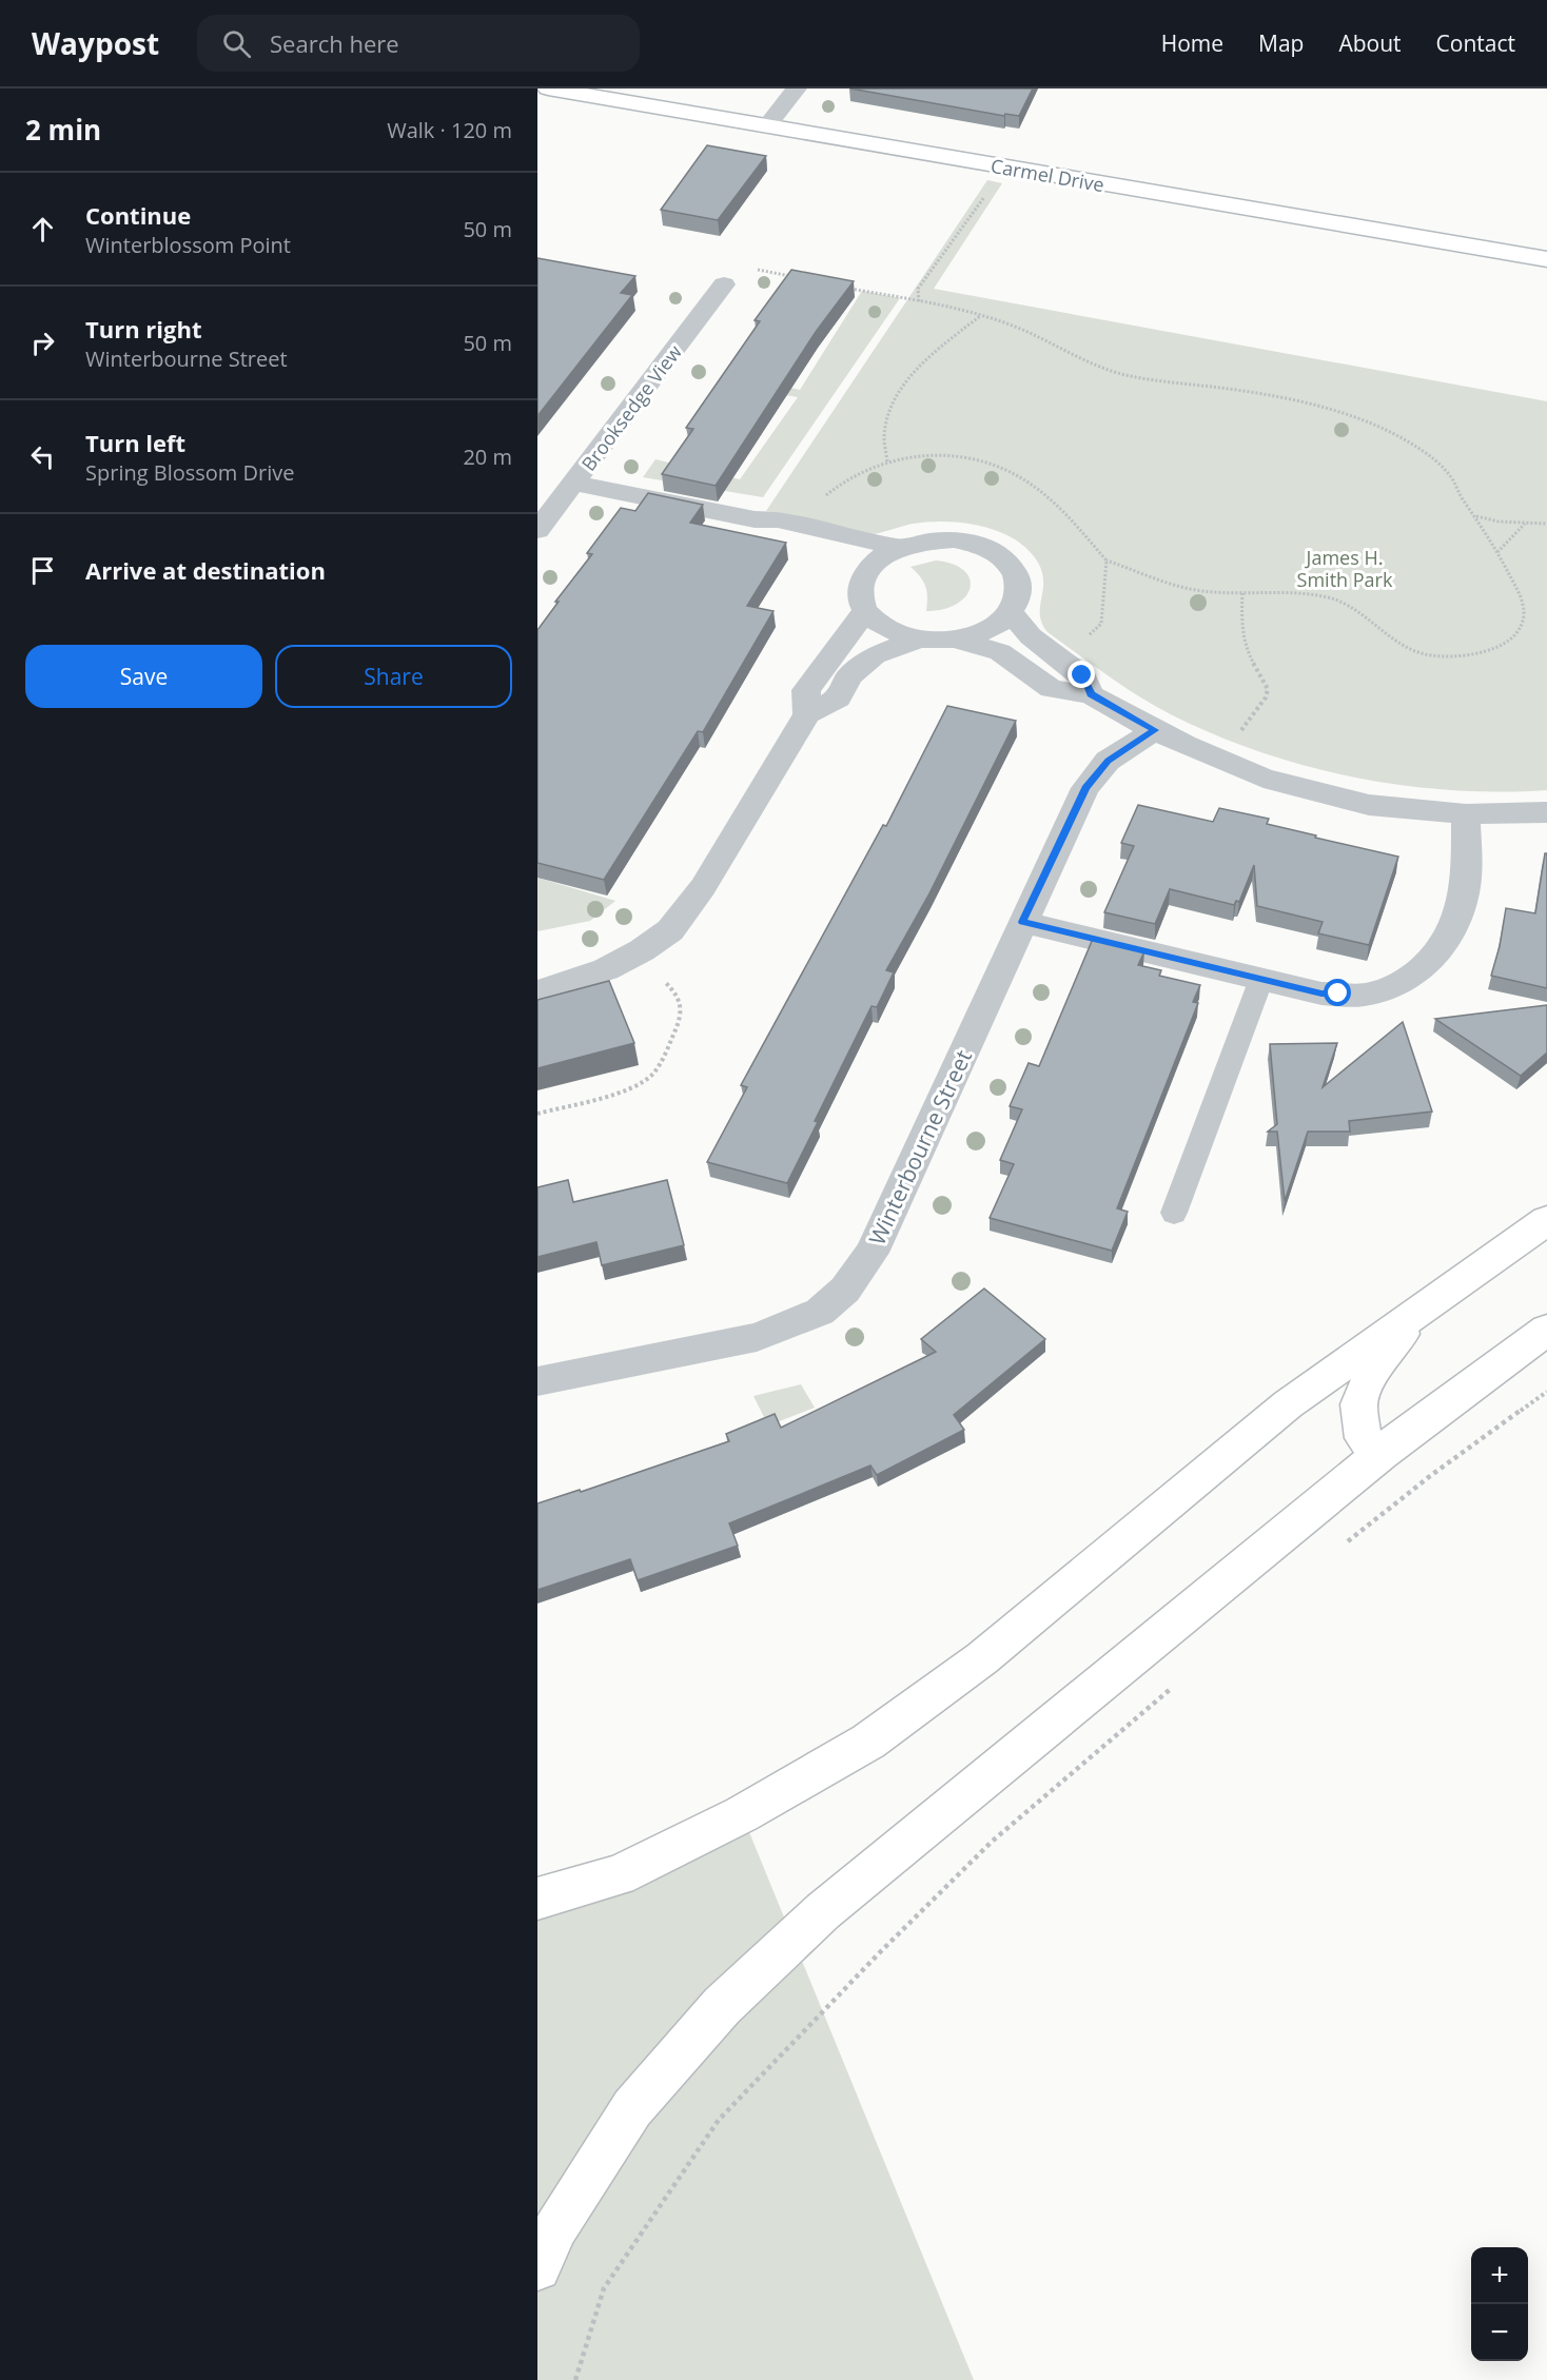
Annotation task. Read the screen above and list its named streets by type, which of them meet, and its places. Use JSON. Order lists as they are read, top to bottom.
{
  "streets": {
    "main road": ["Carmel Drive"],
    "street": ["Brooksedge View", "Winterbourne Street"]
  },
  "parks": ["James H. Smith Park"],
  "page": {
    "header": "Waypost",
    "search": "Search here",
    "nav": [
      "Home",
      "Map",
      "About",
      "Contact"
    ],
    "heading": ["2 min", "Walk · 120 m"],
    "list": [
      ["Continue", "Winterblossom Point", "50 m"],
      ["Turn right", "Winterbourne Street", "50 m"],
      ["Turn left", "Spring Blossom Drive", "20 m"],
      "Arrive at destination"
    ],
    "buttons": ["Save", "Share"],
    "map_buttons": ["+", "−"]
  }
}
